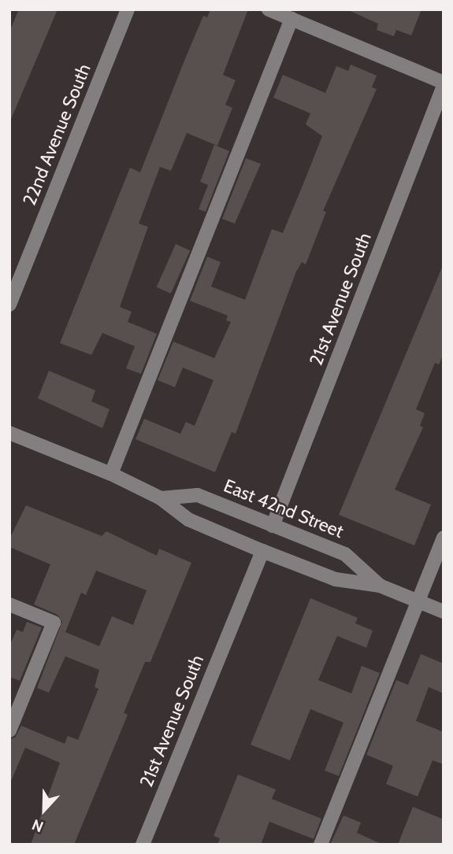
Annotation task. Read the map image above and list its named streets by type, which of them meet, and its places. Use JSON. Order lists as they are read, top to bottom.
{
  "streets": {
    "street": ["22nd Avenue South", "21st Avenue South", "East 42nd Street"]
  },
  "crossings": [
    ["21st Avenue South", "East 42nd Street"]
  ],
  "north": "bottom"
}
